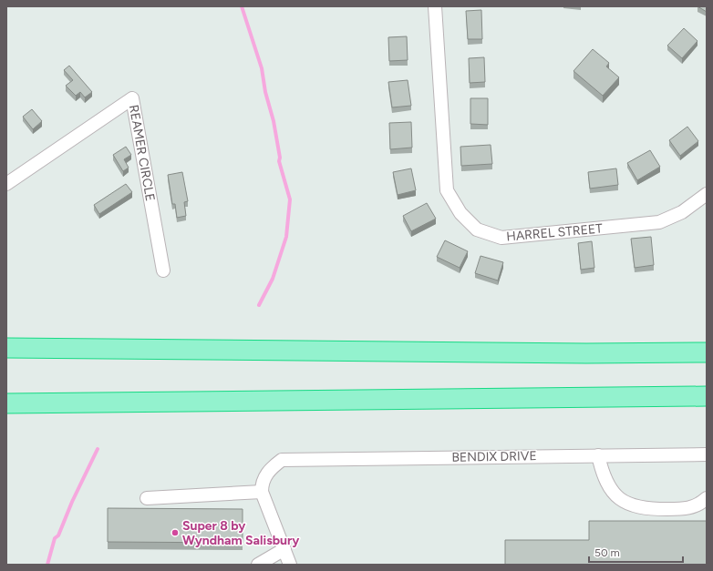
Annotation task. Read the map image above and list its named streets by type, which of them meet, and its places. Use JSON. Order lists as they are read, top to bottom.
{
  "streets": {
    "street": ["REAMER CIRCLE", "HARREL STREET", "BENDIX DRIVE"]
  },
  "places": ["Super 8 by Wyndham Salisbury"],
  "scale_bar": "50 m"
}
